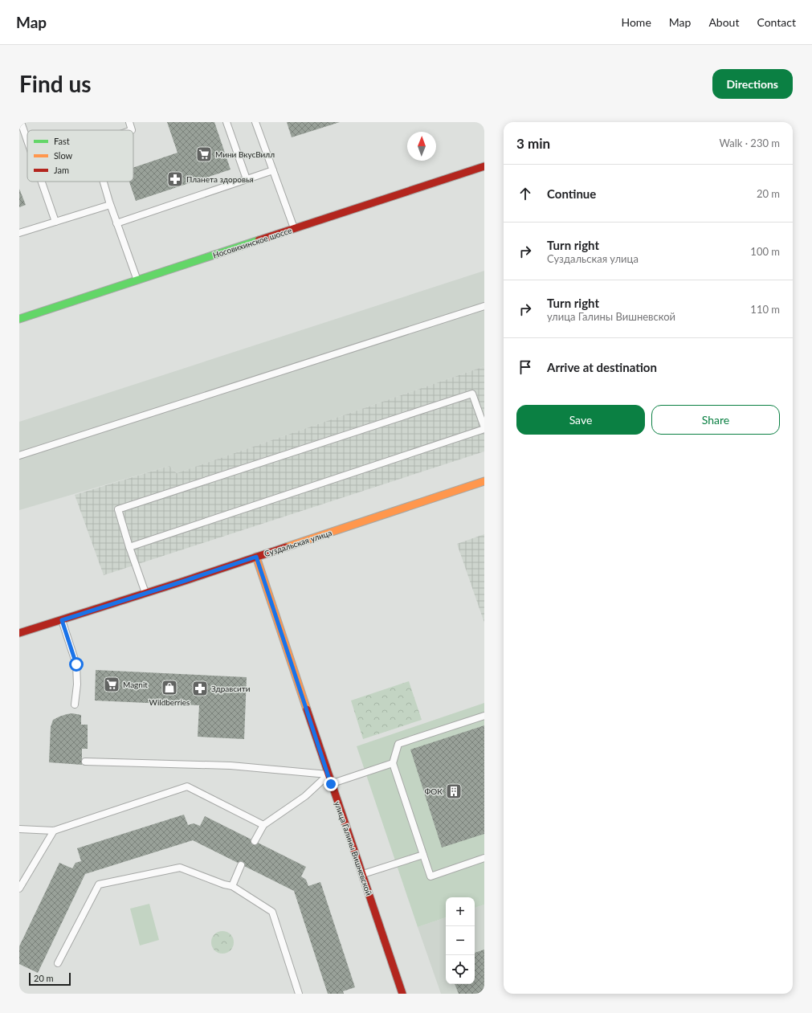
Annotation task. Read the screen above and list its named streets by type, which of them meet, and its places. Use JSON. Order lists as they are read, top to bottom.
{
  "streets": {
    "street": ["Носовихинское шоссе", "Суздальская улица", "улица Галины Вишневской"]
  },
  "crossings": [
    ["Суздальская улица", "улица Галины Вишневской"]
  ],
  "places": {
    "supermarket": ["Мини ВкусВилл", "Magnit"],
    "pharmacy": ["Планета здоровья", "Здравсити"],
    "shop": ["Wildberries"],
    "building": ["ФОК"]
  },
  "legend": ["Fast", "Slow", "Jam"],
  "scale_bar": "20 m",
  "north": "top",
  "page": {
    "header": "Map",
    "nav": [
      "Home",
      "Map",
      "About",
      "Contact"
    ],
    "buttons": [
      "Directions",
      ["Save", "Share"]
    ],
    "title": "Find us",
    "heading": ["3 min", "Walk · 230 m"],
    "list": [
      ["Continue", "20 m"],
      ["Turn right", "Суздальская улица", "100 m"],
      ["Turn right", "улица Галины Вишневской", "110 m"],
      "Arrive at destination"
    ],
    "map_buttons": ["+", "−"],
    "scale": "20 m"
  }
}
